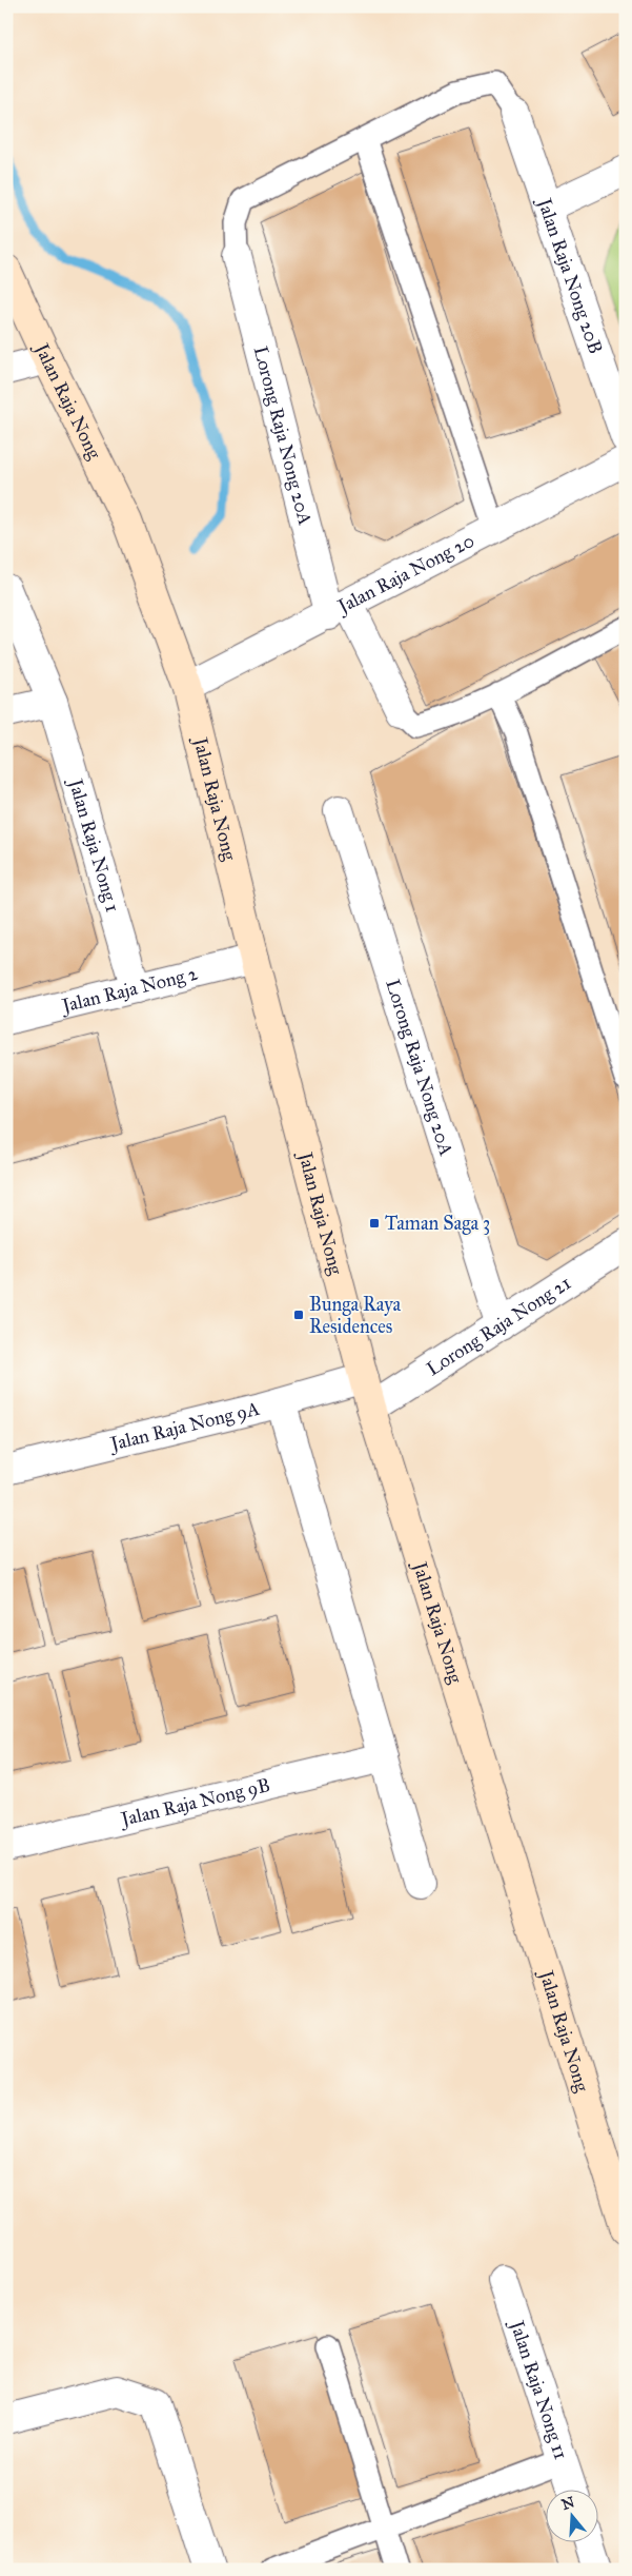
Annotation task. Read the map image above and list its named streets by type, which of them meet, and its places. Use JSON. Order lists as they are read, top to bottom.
{
  "streets": {
    "main road": ["Jalan Raja Nong"],
    "street": [
      "Jalan Raja Nong 20B",
      "Lorong Raja Nong 20A",
      "Jalan Raja Nong 20",
      "Jalan Raja Nong 1",
      "Jalan Raja Nong 2",
      "Lorong Raja Nong 21",
      "Jalan Raja Nong 9A",
      "Jalan Raja Nong 9B",
      "Jalan Raja Nong 11"
    ]
  },
  "crossings": [
    ["Jalan Raja Nong", "Jalan Raja Nong 20"],
    ["Jalan Raja Nong", "Jalan Raja Nong 2"],
    ["Jalan Raja Nong", "Lorong Raja Nong 21"],
    ["Jalan Raja Nong", "Jalan Raja Nong 9A"],
    ["Lorong Raja Nong 20A", "Jalan Raja Nong 20"],
    ["Lorong Raja Nong 20A", "Lorong Raja Nong 21"],
    ["Jalan Raja Nong 1", "Jalan Raja Nong 2"]
  ],
  "places": {
    "transit": ["Taman Saga 3", "Bunga Raya Residences"]
  },
  "north": "top"
}
